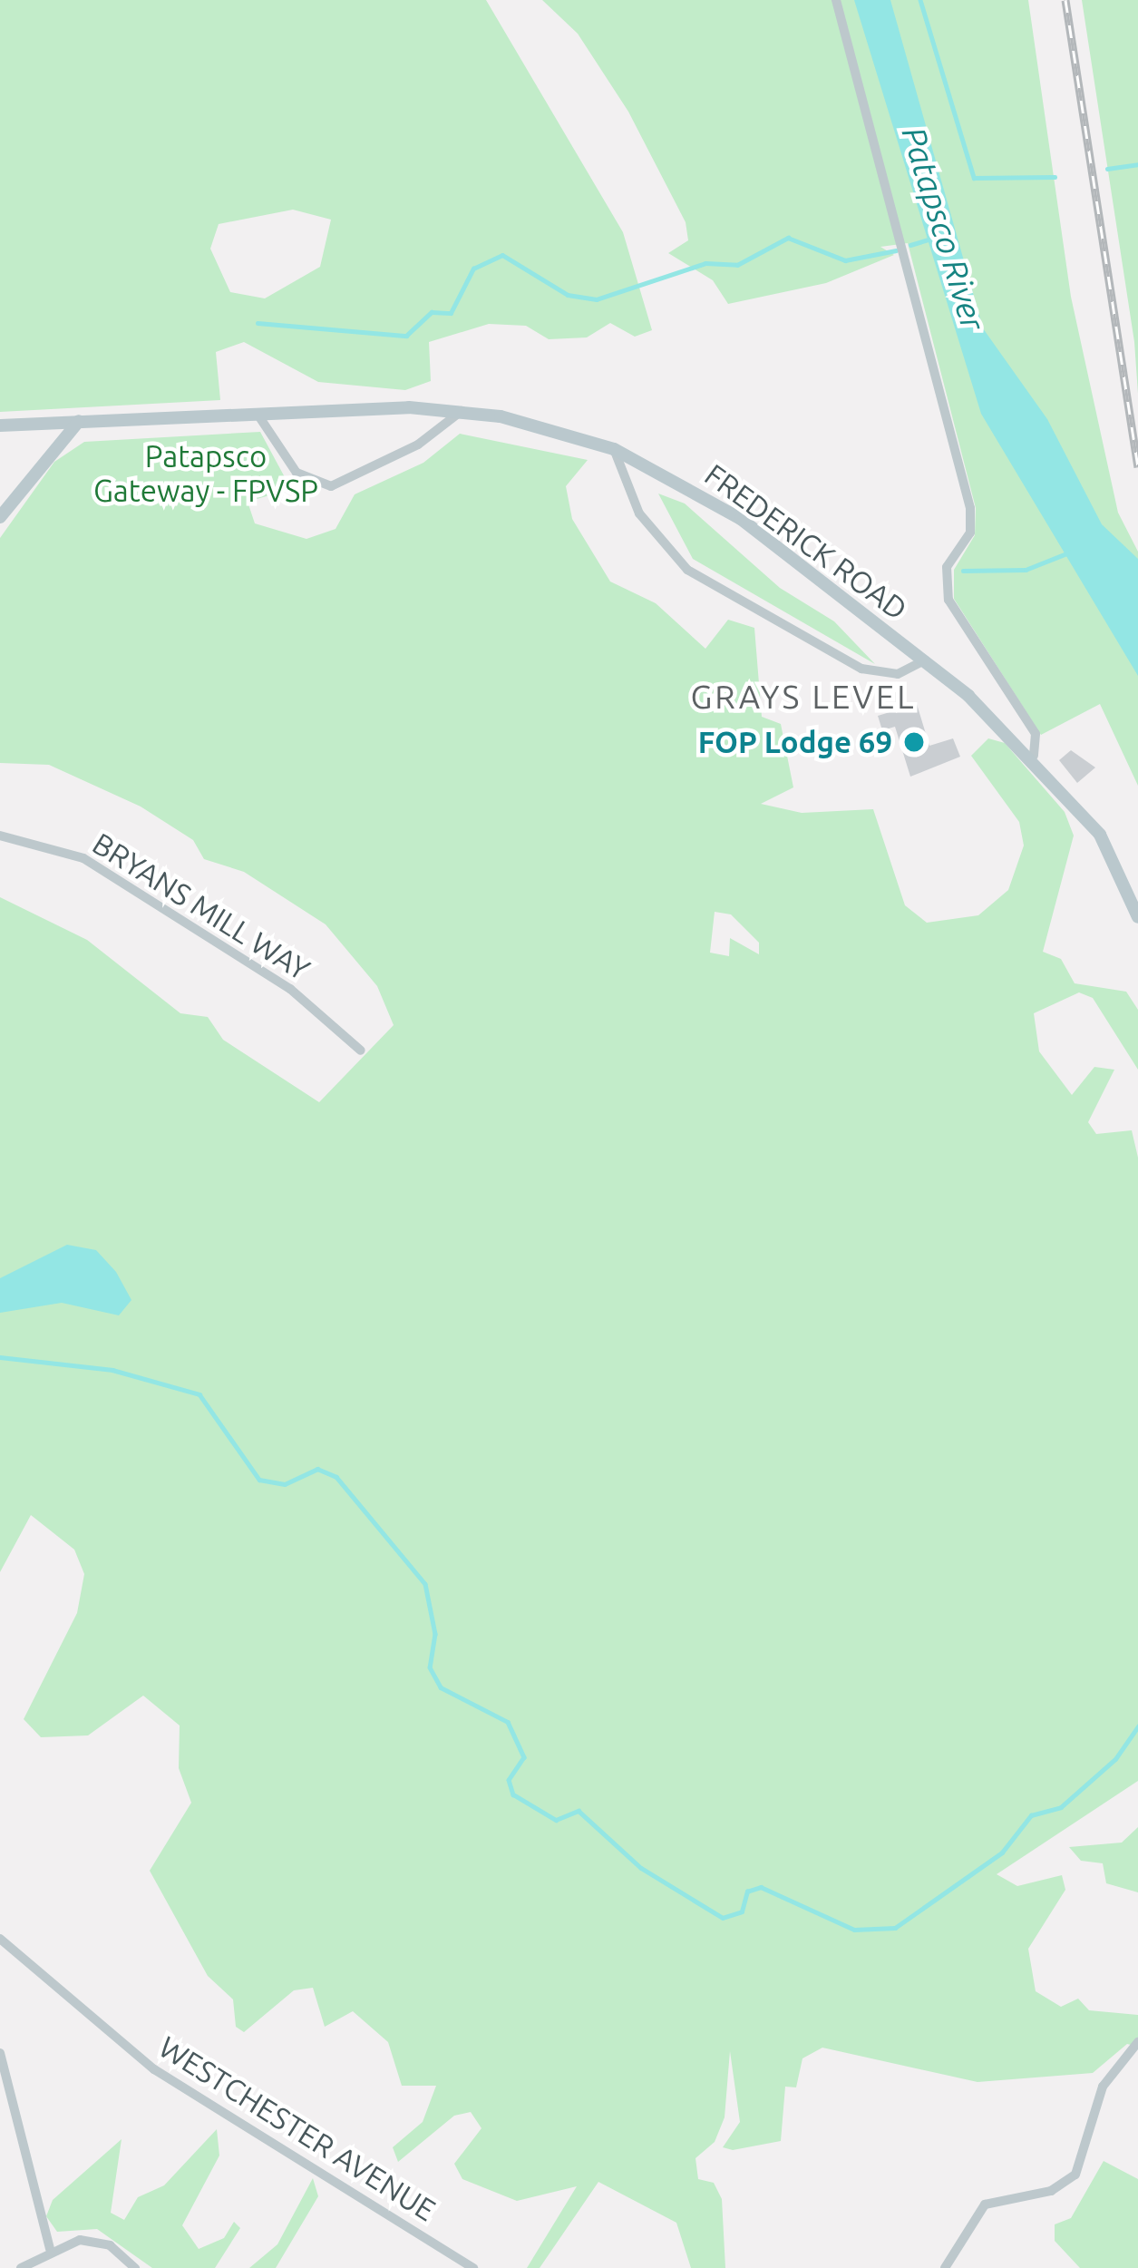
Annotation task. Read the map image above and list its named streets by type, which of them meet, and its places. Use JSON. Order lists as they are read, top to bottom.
{
  "streets": {
    "main road": ["FREDERICK ROAD"],
    "street": ["BRYANS MILL WAY", "WESTCHESTER AVENUE"]
  },
  "districts": ["GRAYS LEVEL"],
  "water": ["Patapsco River"],
  "parks": ["Patapsco Gateway - FPVSP"],
  "places": ["FOP Lodge 69"]
}
